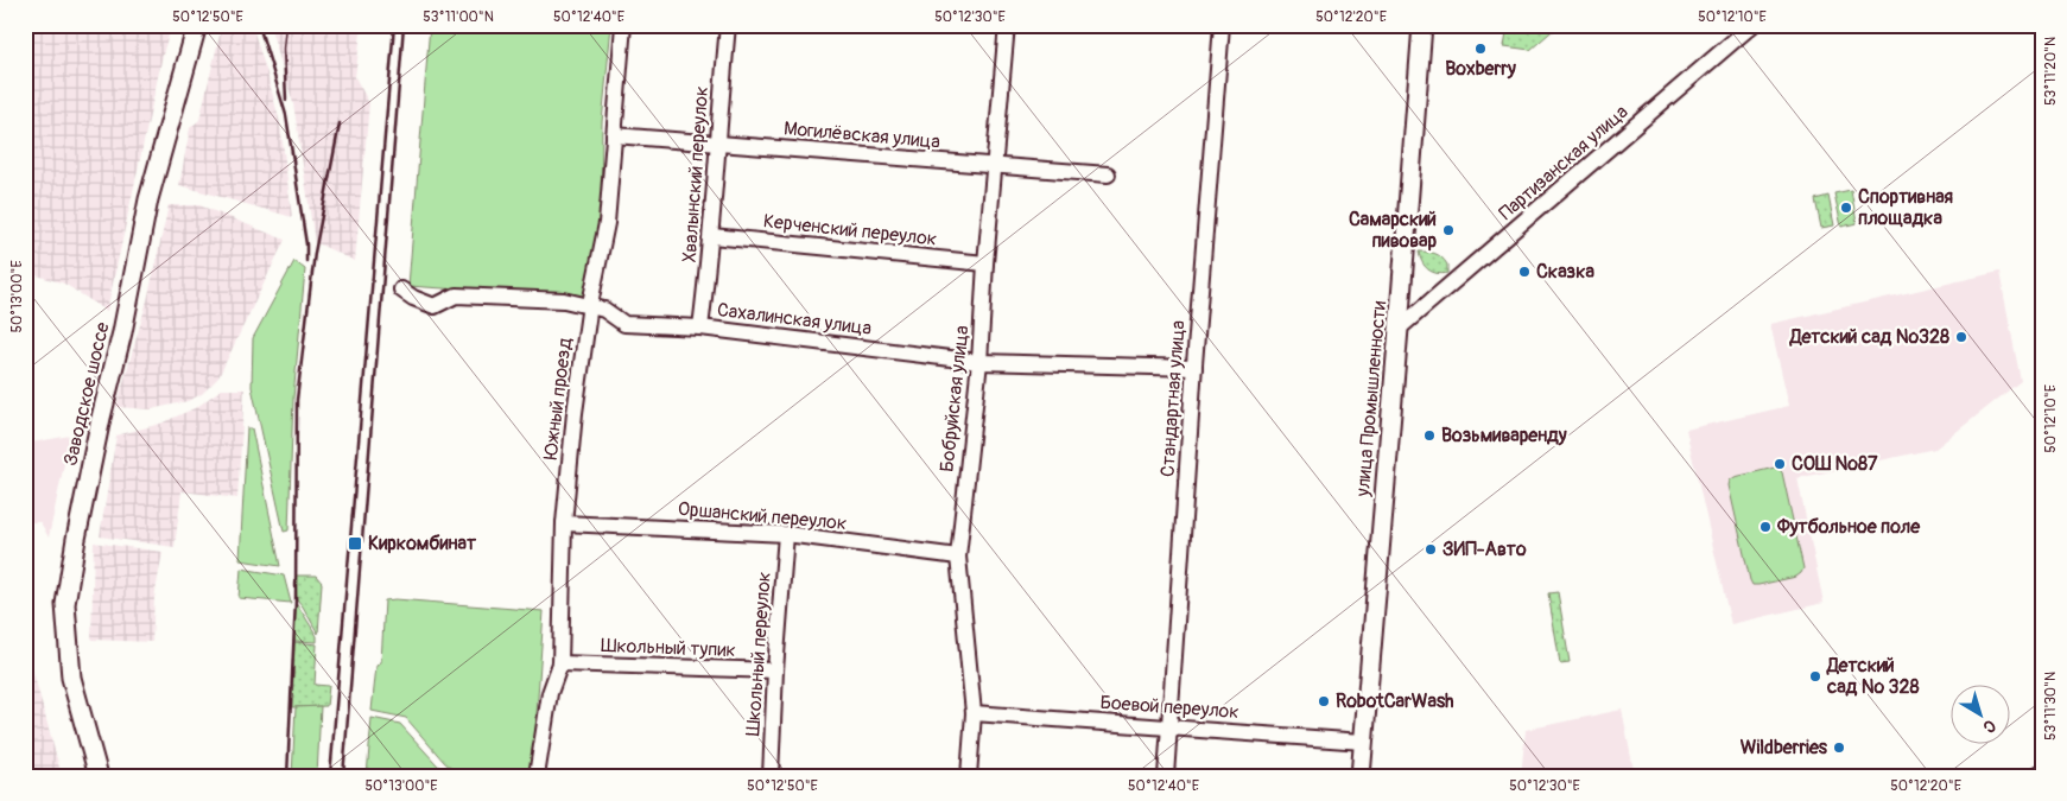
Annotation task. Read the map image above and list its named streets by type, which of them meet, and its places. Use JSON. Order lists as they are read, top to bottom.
{
  "streets": {
    "main road": ["Заводское шоссе", "улица Промышленности"],
    "street": [
      "Могилёвская улица",
      "Партизанская улица",
      "Хвалынский переулок",
      "Керченский переулок",
      "Сахалинская улица",
      "Южный проезд",
      "Бобруйская улица",
      "Стандартная улица",
      "Оршанский переулок",
      "Школьный тупик",
      "Школьный переулок",
      "Боевой переулок"
    ]
  },
  "crossings": [
    ["Могилёвская улица", "Хвалынский переулок"],
    ["Могилёвская улица", "Южный проезд"],
    ["Могилёвская улица", "Бобруйская улица"],
    ["Партизанская улица", "улица Промышленности"],
    ["Хвалынский переулок", "Керченский переулок"],
    ["Хвалынский переулок", "Сахалинская улица"],
    ["Керченский переулок", "Бобруйская улица"],
    ["Сахалинская улица", "Южный проезд"],
    ["Сахалинская улица", "Бобруйская улица"],
    ["Сахалинская улица", "Стандартная улица"],
    ["Южный проезд", "Оршанский переулок"],
    ["Южный проезд", "Школьный тупик"],
    ["Бобруйская улица", "Оршанский переулок"],
    ["Бобруйская улица", "Боевой переулок"],
    ["Стандартная улица", "Боевой переулок"],
    ["улица Промышленности", "Боевой переулок"],
    ["Оршанский переулок", "Школьный переулок"],
    ["Школьный тупик", "Школьный переулок"]
  ],
  "places": {
    "other": [
      "Boxberry",
      "Спортивная площадка",
      "Самарский пивовар",
      "Сказка",
      "Детский сад №328",
      "Возьмиваренду",
      "СОШ №87",
      "Футбольное поле",
      "ЗИП-Авто",
      "Детский сад № 328",
      "RobotCarWash",
      "Wildberries"
    ],
    "transit": ["Киркомбинат"]
  },
  "north": "bottom right",
  "coordinates": [
    "50°12'50\"E",
    "53°11'00\"N",
    "50°12'40\"E",
    "50°12'30\"E",
    "50°12'20\"E",
    "50°12'10\"E",
    "53°11'20\"N",
    "50°13'00\"E",
    "53°11'30\"N"
  ]
}
